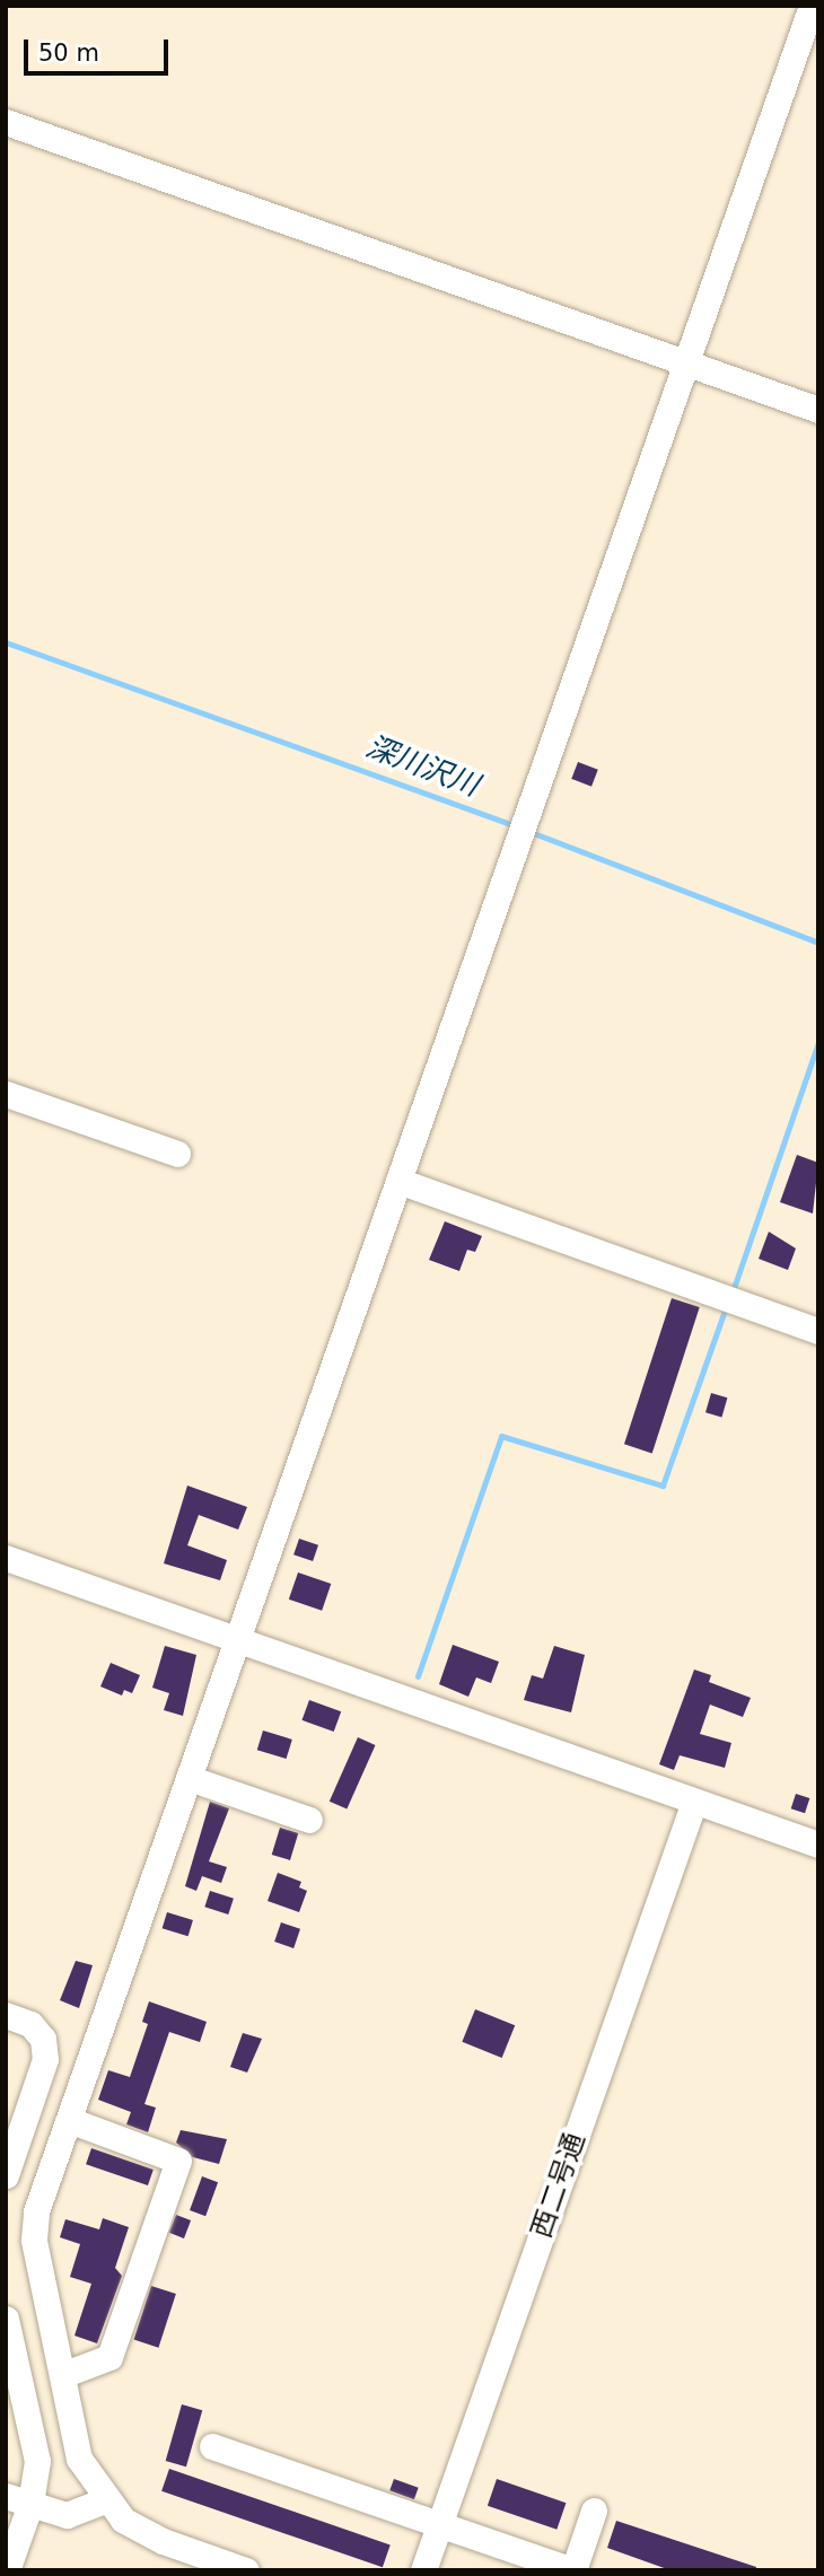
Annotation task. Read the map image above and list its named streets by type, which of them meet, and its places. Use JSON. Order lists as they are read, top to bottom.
{
  "streets": {
    "street": ["西二号通"]
  },
  "water": ["深川沢川"],
  "scale_bar": "50 m"
}
